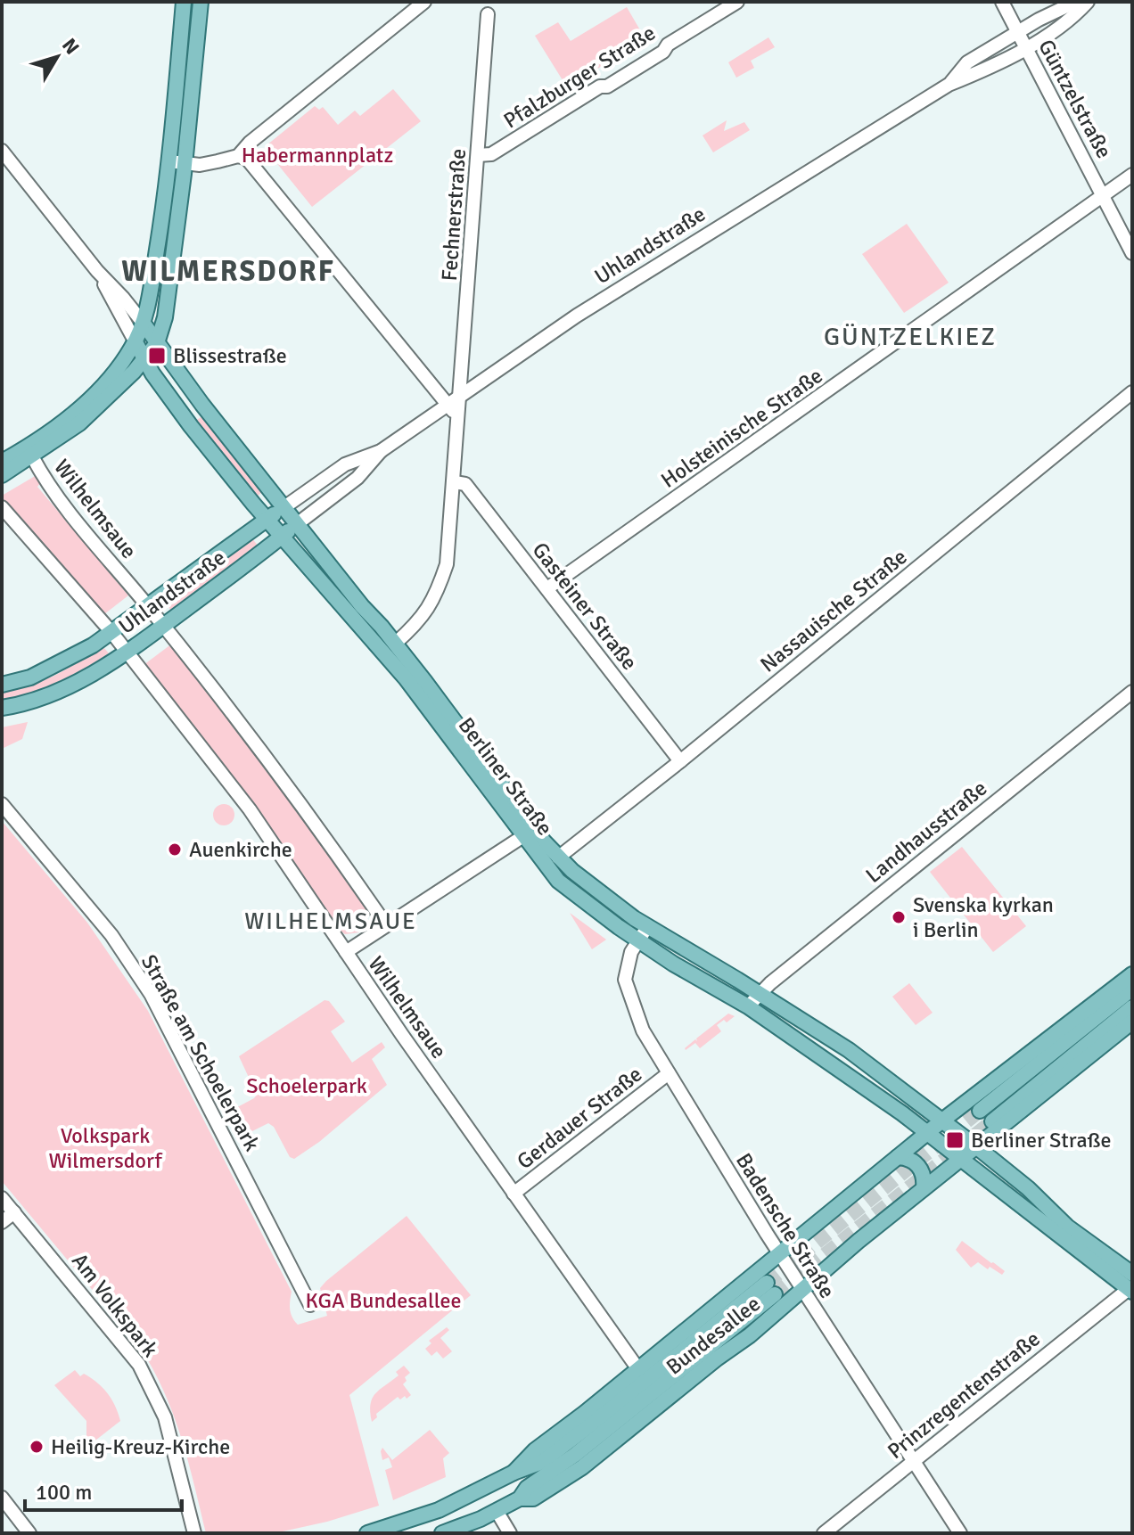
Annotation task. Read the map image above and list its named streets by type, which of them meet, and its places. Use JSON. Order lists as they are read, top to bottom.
{
  "streets": {
    "main road": ["Uhlandstraße", "Berliner Straße", "Bundesallee"],
    "street": [
      "Pfalzburger Straße",
      "Güntzelstraße",
      "Fechnerstraße",
      "Holsteinische Straße",
      "Wilhelmsaue",
      "Gasteiner Straße",
      "Nassauische Straße",
      "Landhausstraße",
      "Straße am Schoelerpark",
      "Gerdauer Straße",
      "Badensche Straße",
      "Am Volkspark",
      "Prinzregentenstraße"
    ]
  },
  "crossings": [
    ["Pfalzburger Straße", "Fechnerstraße"],
    ["Güntzelstraße", "Uhlandstraße"],
    ["Güntzelstraße", "Holsteinische Straße"],
    ["Fechnerstraße", "Uhlandstraße"],
    ["Fechnerstraße", "Gasteiner Straße"],
    ["Fechnerstraße", "Berliner Straße"],
    ["Uhlandstraße", "Wilhelmsaue"],
    ["Uhlandstraße", "Berliner Straße"],
    ["Holsteinische Straße", "Gasteiner Straße"],
    ["Wilhelmsaue", "Gerdauer Straße"],
    ["Wilhelmsaue", "Bundesallee"],
    ["Gasteiner Straße", "Nassauische Straße"],
    ["Nassauische Straße", "Berliner Straße"],
    ["Berliner Straße", "Landhausstraße"],
    ["Berliner Straße", "Badensche Straße"],
    ["Berliner Straße", "Bundesallee"],
    ["Berliner Straße", "Prinzregentenstraße"],
    ["Gerdauer Straße", "Badensche Straße"],
    ["Badensche Straße", "Bundesallee"],
    ["Badensche Straße", "Prinzregentenstraße"]
  ],
  "districts": ["WILMERSDORF", "GÜNTZELKIEZ", "WILHELMSAUE"],
  "parks": [
    "Habermannplatz",
    "Schoelerpark",
    "Volkspark Wilmersdorf",
    "KGA Bundesallee"
  ],
  "places": {
    "transit": ["Blissestraße", "Berliner Straße"],
    "other": ["Auenkirche", "Svenska kyrkan i Berlin", "Heilig-Kreuz-Kirche"]
  },
  "scale_bar": "100 m",
  "north": "top right"
}
